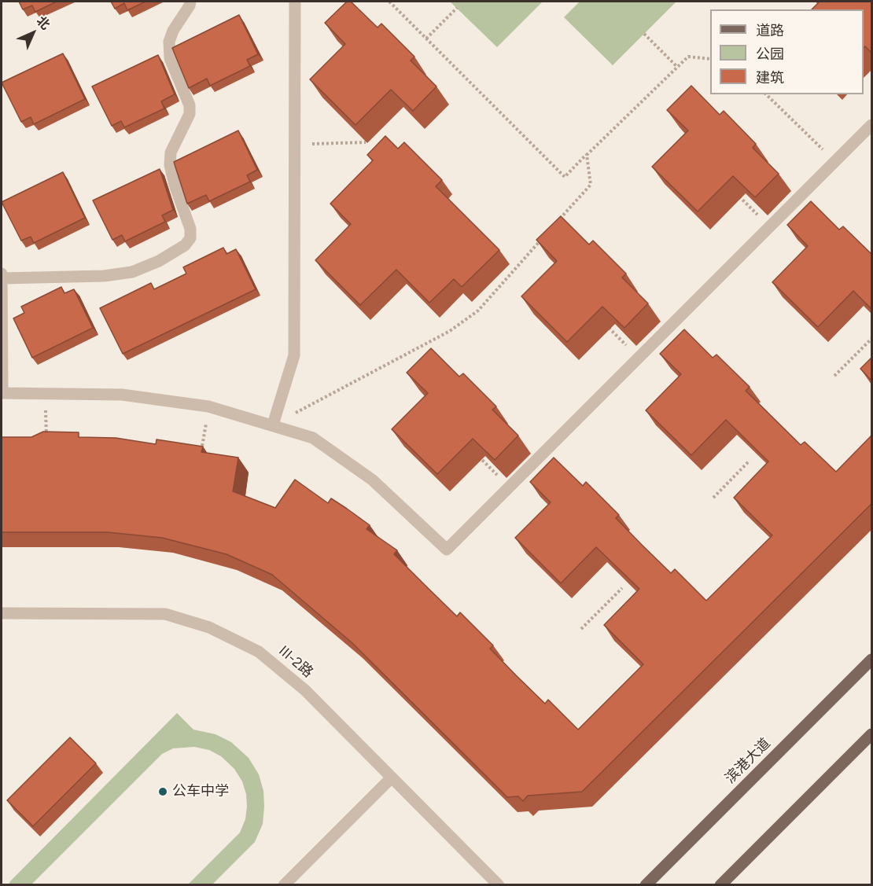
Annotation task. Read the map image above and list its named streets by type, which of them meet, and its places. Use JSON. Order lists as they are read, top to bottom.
{
  "streets": {
    "main road": ["滨港大道"],
    "street": ["III-2路"]
  },
  "places": ["公车中学"],
  "legend": ["道路", "公园", "建筑"],
  "north": "top right"
}
